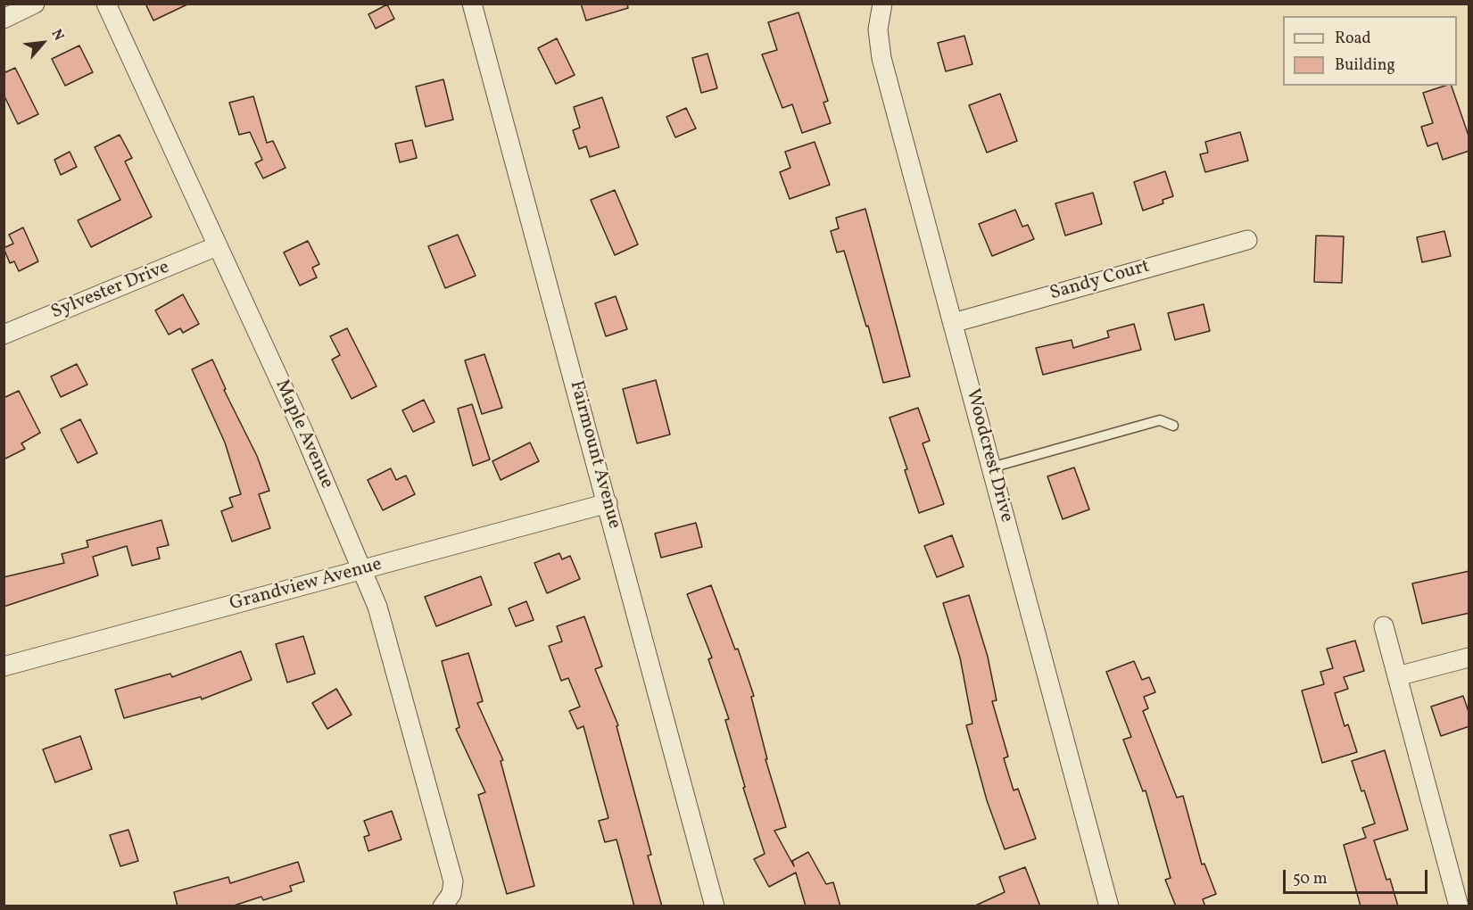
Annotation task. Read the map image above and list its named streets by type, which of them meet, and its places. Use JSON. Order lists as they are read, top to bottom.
{
  "streets": {
    "street": [
      "Sandy Court",
      "Sylvester Drive",
      "Maple Avenue",
      "Fairmount Avenue",
      "Woodcrest Drive",
      "Grandview Avenue"
    ]
  },
  "crossings": [
    ["Sandy Court", "Woodcrest Drive"],
    ["Sylvester Drive", "Maple Avenue"],
    ["Maple Avenue", "Grandview Avenue"],
    ["Fairmount Avenue", "Grandview Avenue"]
  ],
  "legend": ["Road", "Building"],
  "scale_bar": "50 m",
  "north": "top right"
}
